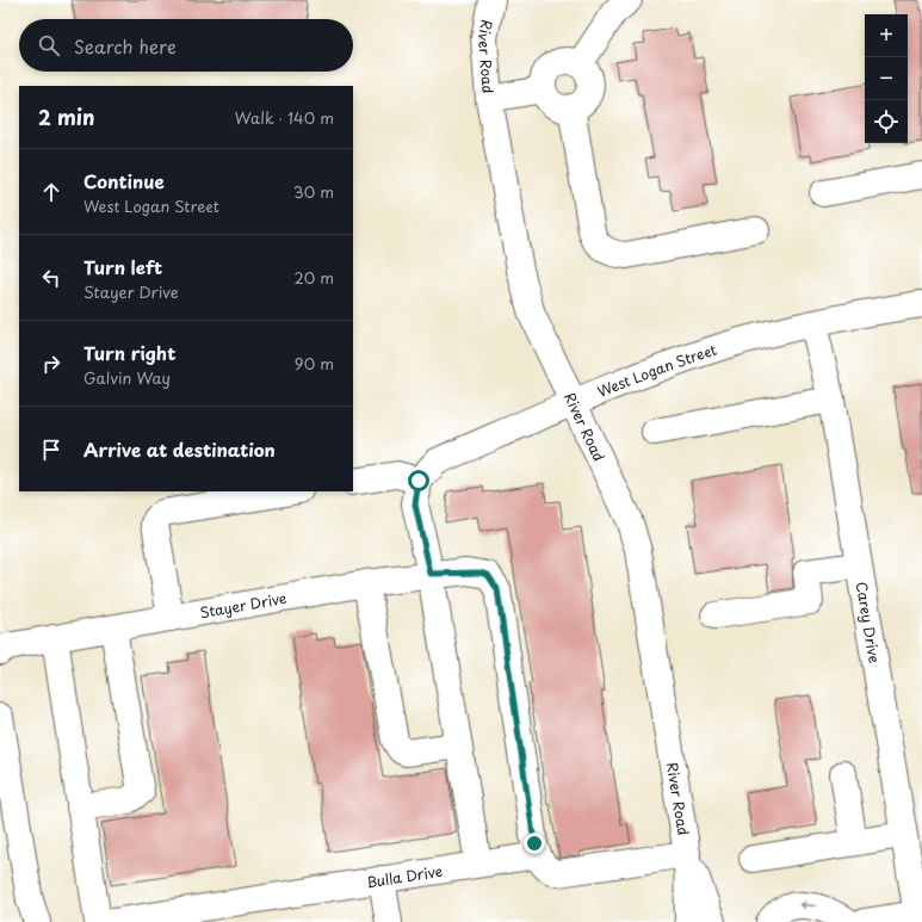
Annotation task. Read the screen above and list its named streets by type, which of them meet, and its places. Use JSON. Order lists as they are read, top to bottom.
{
  "streets": {
    "street": [
      "River Road",
      "West Logan Street",
      "Stayer Drive",
      "Carey Drive",
      "Bulla Drive"
    ]
  },
  "crossings": [
    ["River Road", "West Logan Street"],
    ["West Logan Street", "Carey Drive"],
    ["Stayer Drive", "Bulla Drive"]
  ],
  "page": {
    "map_buttons": ["+", "−"],
    "search": "Search here",
    "heading": ["2 min", "Walk · 140 m"],
    "list": [
      ["Continue", "West Logan Street", "30 m"],
      ["Turn left", "Stayer Drive", "20 m"],
      ["Turn right", "Galvin Way", "90 m"],
      "Arrive at destination"
    ]
  }
}
